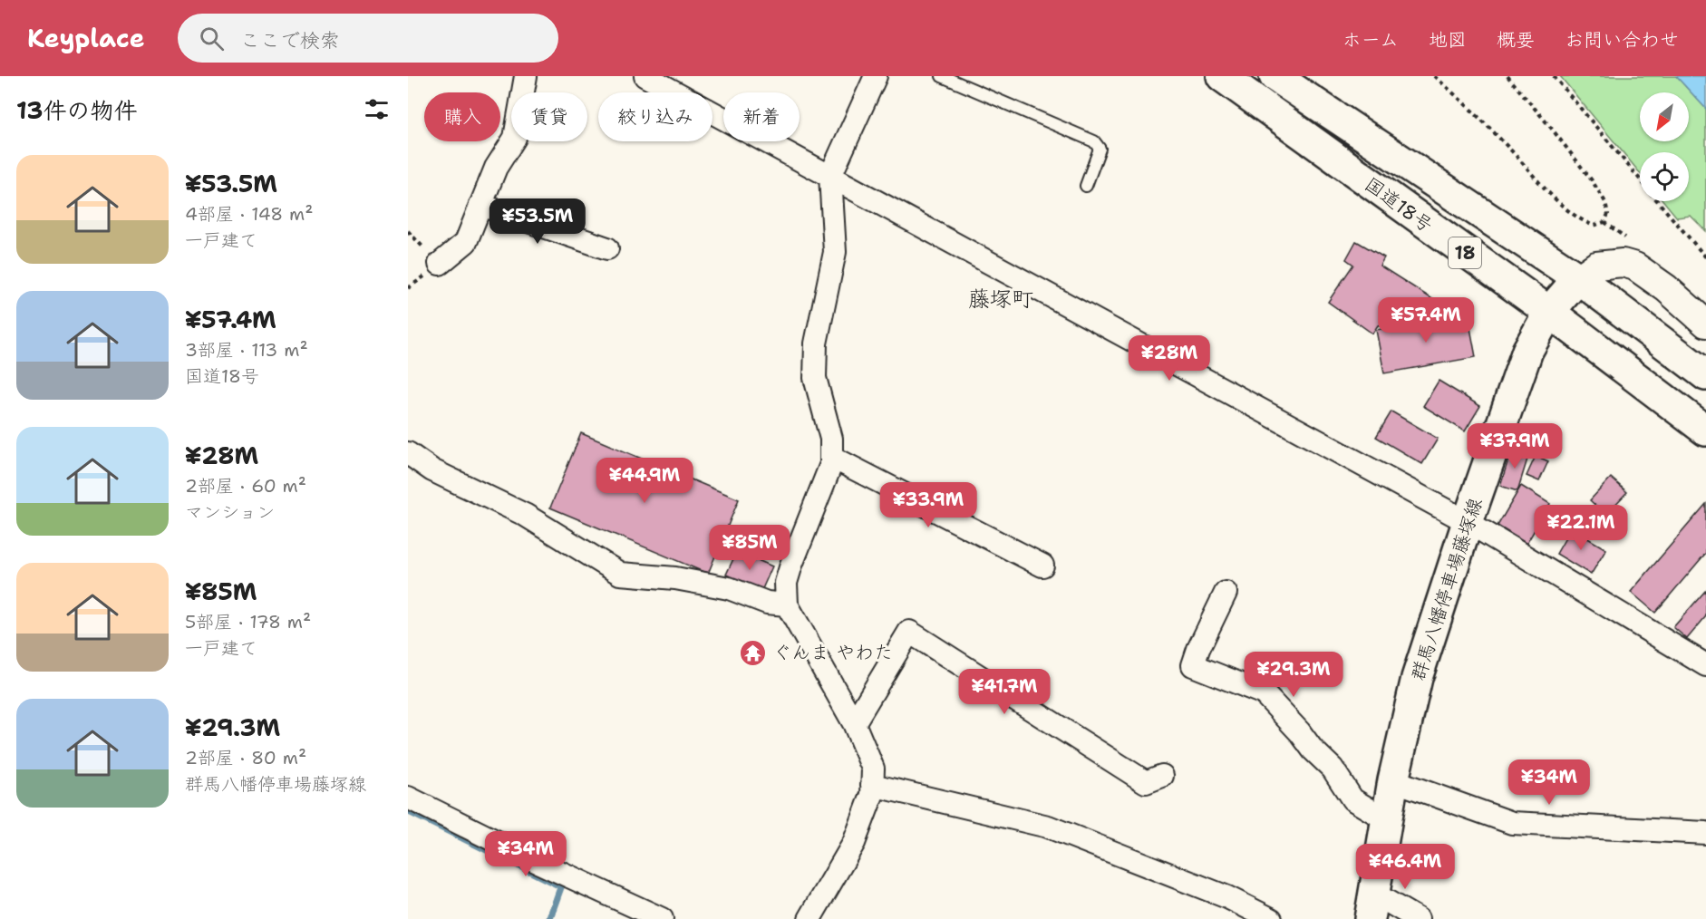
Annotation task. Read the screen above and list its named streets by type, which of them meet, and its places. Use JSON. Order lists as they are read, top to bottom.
{
  "streets": {
    "main road": ["国道18号", "18", "群馬八幡停車場藤塚線"]
  },
  "crossings": [
    ["国道18号", "群馬八幡停車場藤塚線"]
  ],
  "districts": ["藤塚町"],
  "places": {
    "temple": ["ぐんま やわた"]
  },
  "north": "bottom left",
  "page": {
    "header": "Keyplace",
    "search": "ここで検索",
    "nav": [
      "ホーム",
      "地図",
      "概要",
      "お問い合わせ"
    ],
    "heading": "13件の物件",
    "chip": [
      "購入",
      "賃貸",
      "絞り込み",
      "新着"
    ],
    "list": [
      {
        "name": "¥53.5M",
        "note": "4部屋 · 148 m² · 一戸建て"
      },
      {
        "name": "¥57.4M",
        "note": "3部屋 · 113 m² · 国道18号"
      },
      {
        "name": "¥28M",
        "note": "2部屋 · 60 m² · マンション"
      },
      {
        "name": "¥85M",
        "note": "5部屋 · 178 m² · 一戸建て"
      },
      {
        "name": "¥29.3M",
        "note": "2部屋 · 80 m² · 群馬八幡停車場藤塚線"
      }
    ],
    "price": [
      "¥53.5M",
      "¥57.4M",
      "¥28M",
      "¥37.9M",
      "¥44.9M",
      "¥33.9M",
      "¥22.1M",
      "¥85M",
      "¥29.3M",
      "¥41.7M",
      "¥34M",
      "¥34M",
      "¥46.4M"
    ]
  }
}
